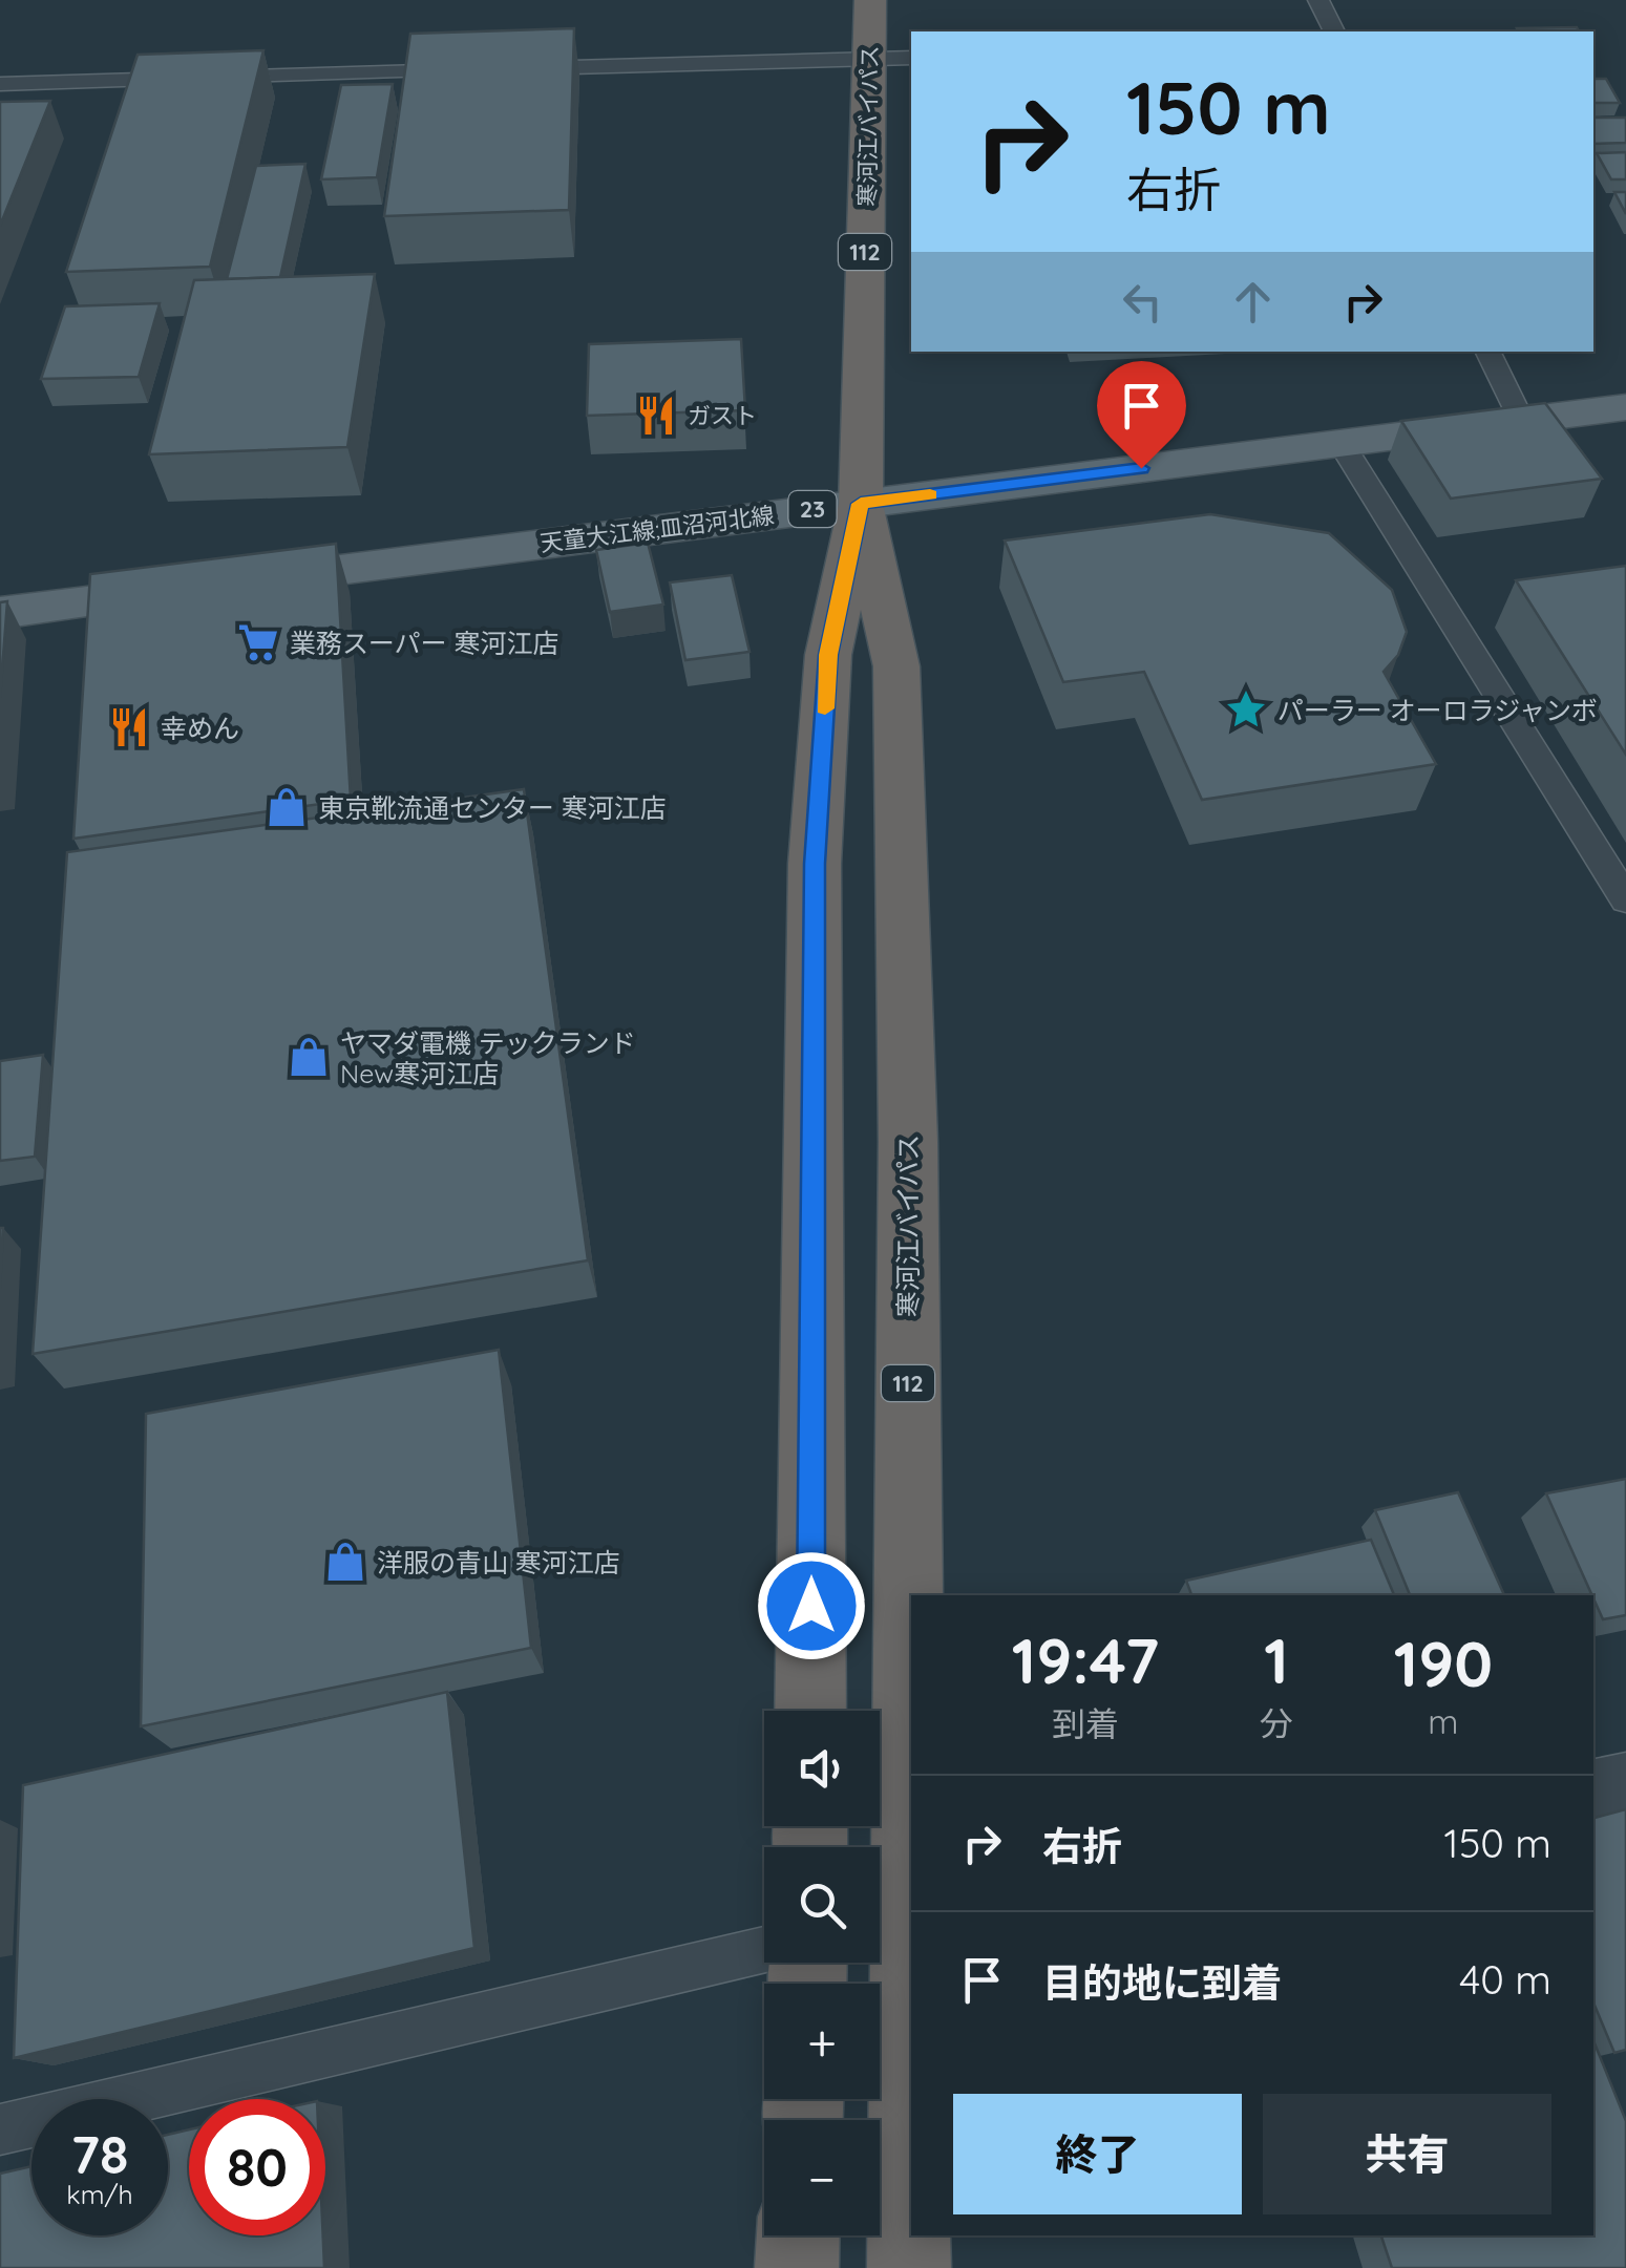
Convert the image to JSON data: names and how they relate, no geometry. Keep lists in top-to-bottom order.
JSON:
{
  "streets": {
    "highway": ["寒河江バイパス", "112"],
    "main road": ["23", "天童大江線;皿沼河北線"]
  },
  "crossings": [
    ["寒河江バイパス", "天童大江線;皿沼河北線"]
  ],
  "places": {
    "restaurant": ["ガスト", "幸めん"],
    "supermarket": ["業務スーパー 寒河江店"],
    "place": ["パーラー オーロラジャンボ"],
    "shop": ["東京靴流通センター 寒河江店", "ヤマダ電機 テックランド New寒河江店", "洋服の青山 寒河江店"]
  },
  "page": {
    "turn": ["150 m", "右折"],
    "eta": [
      "19:47",
      "到着",
      "1",
      "分",
      "190",
      "m"
    ],
    "map_buttons": ["+", "−"],
    "list": [
      {
        "name": "右折",
        "value": "150 m"
      },
      {
        "name": "目的地に到着",
        "value": "40 m"
      }
    ],
    "buttons": ["終了", "共有"],
    "speed": "78 km/h",
    "limit": "80"
  }
}
